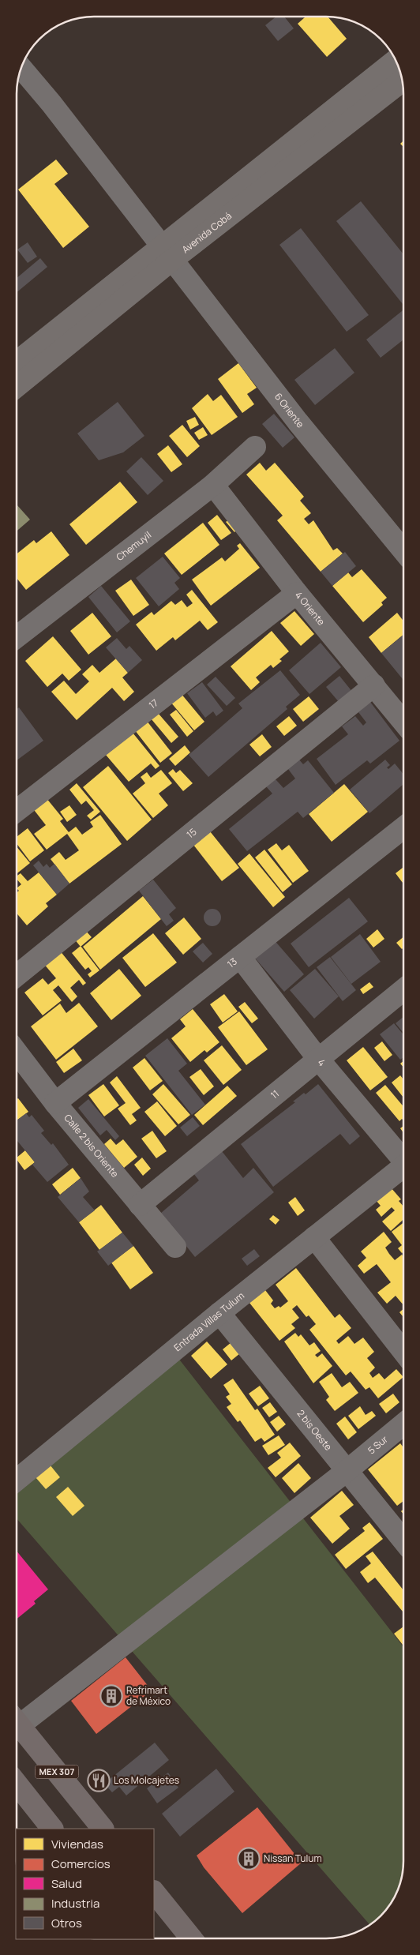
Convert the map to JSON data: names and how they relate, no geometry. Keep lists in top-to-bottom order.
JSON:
{
  "streets": {
    "highway": ["MEX 307"],
    "main road": ["Avenida Cobá"],
    "street": [
      "6 Oriente",
      "Chemuyil",
      "4 Oriente",
      "17",
      "15",
      "13",
      "4",
      "11",
      "Calle 2 bis Oriente",
      "Entrada Villas Tulum",
      "2 bis Oeste",
      "5 Sur"
    ]
  },
  "crossings": [
    ["Avenida Cobá", "6 Oriente"],
    ["Chemuyil", "4 Oriente"],
    ["4 Oriente", "17"],
    ["4 Oriente", "15"],
    ["13", "4"],
    ["13", "Calle 2 bis Oriente"],
    ["4", "11"],
    ["11", "Calle 2 bis Oriente"],
    ["Entrada Villas Tulum", "2 bis Oeste"],
    ["2 bis Oeste", "5 Sur"]
  ],
  "places": {
    "building": ["Refrimart de México", "Nissan Tulum"],
    "restaurant": ["Los Molcajetes"]
  },
  "legend": [
    "Viviendas",
    "Comercios",
    "Salud",
    "Industria",
    "Otros"
  ]
}
